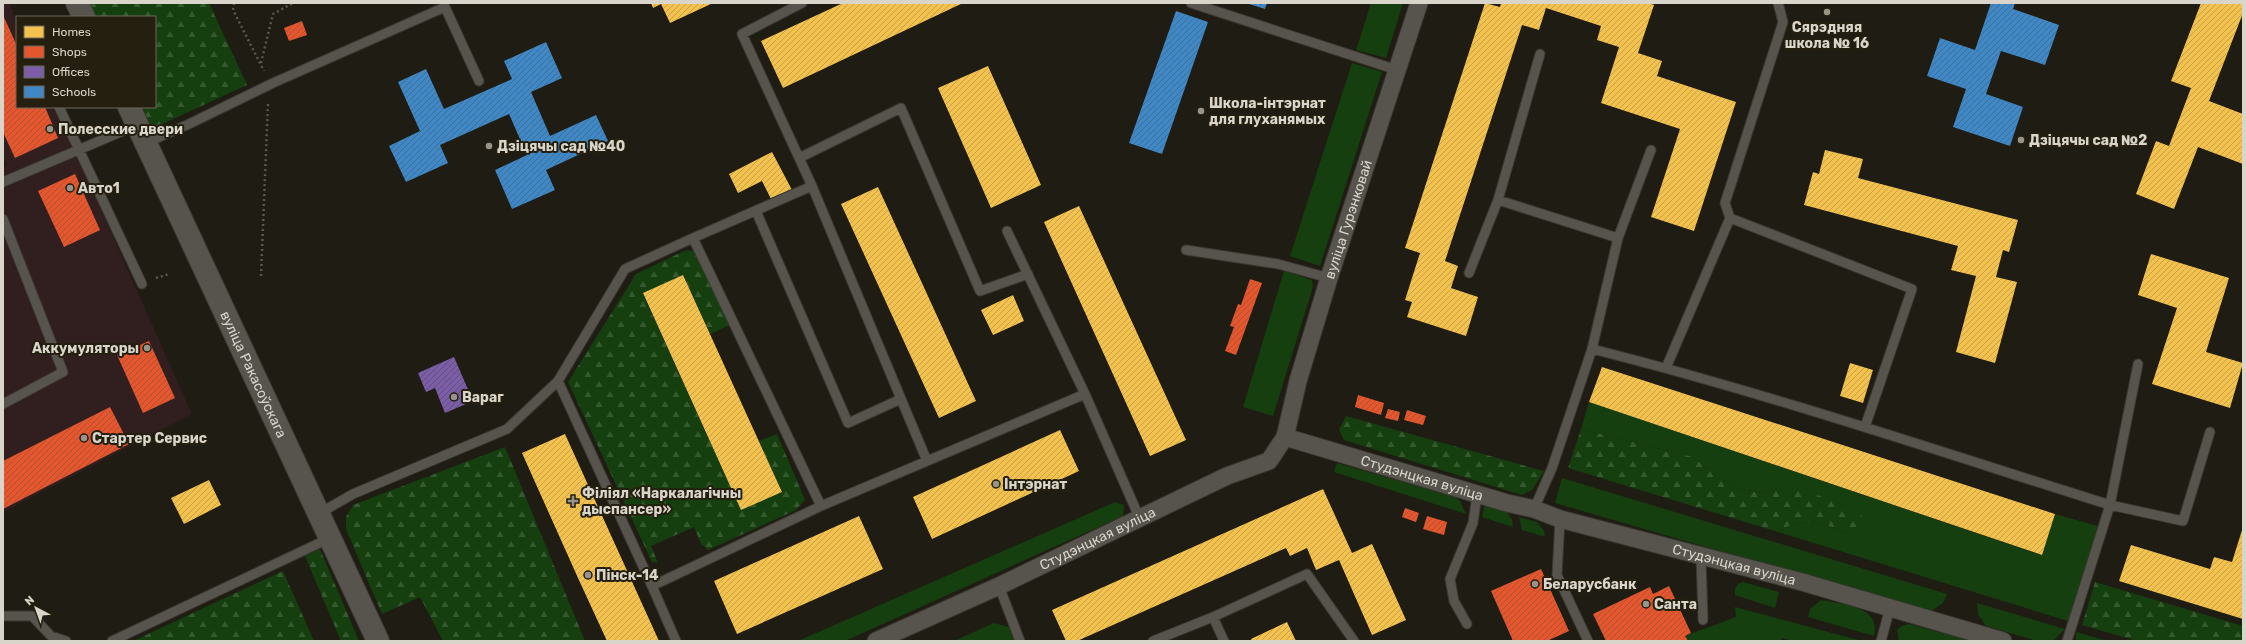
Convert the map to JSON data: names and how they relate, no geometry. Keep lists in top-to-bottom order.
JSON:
{
  "streets": {
    "main road": ["вуліца Ракасоўскага"],
    "street": ["вуліца Гурэнковай", "Студэнцкая вуліца"]
  },
  "crossings": [
    ["вуліца Гурэнковай", "Студэнцкая вуліца"]
  ],
  "places": {
    "other": [
      "Сярэдняя школа № 16",
      "Школа-інтэрнат для глуханямых",
      "Полесские двери",
      "Дзіцячы сад №2",
      "Дзіцячы сад №40",
      "Авто1",
      "Аккумуляторы",
      "Вараг",
      "Стартер Сервис",
      "Інтэрнат",
      "Пінск-14",
      "Беларусбанк",
      "Санта"
    ],
    "health": ["Філіял «Наркалагічны дыспансер»"]
  },
  "legend": [
    "Homes",
    "Shops",
    "Offices",
    "Schools"
  ],
  "north": "top left"
}
